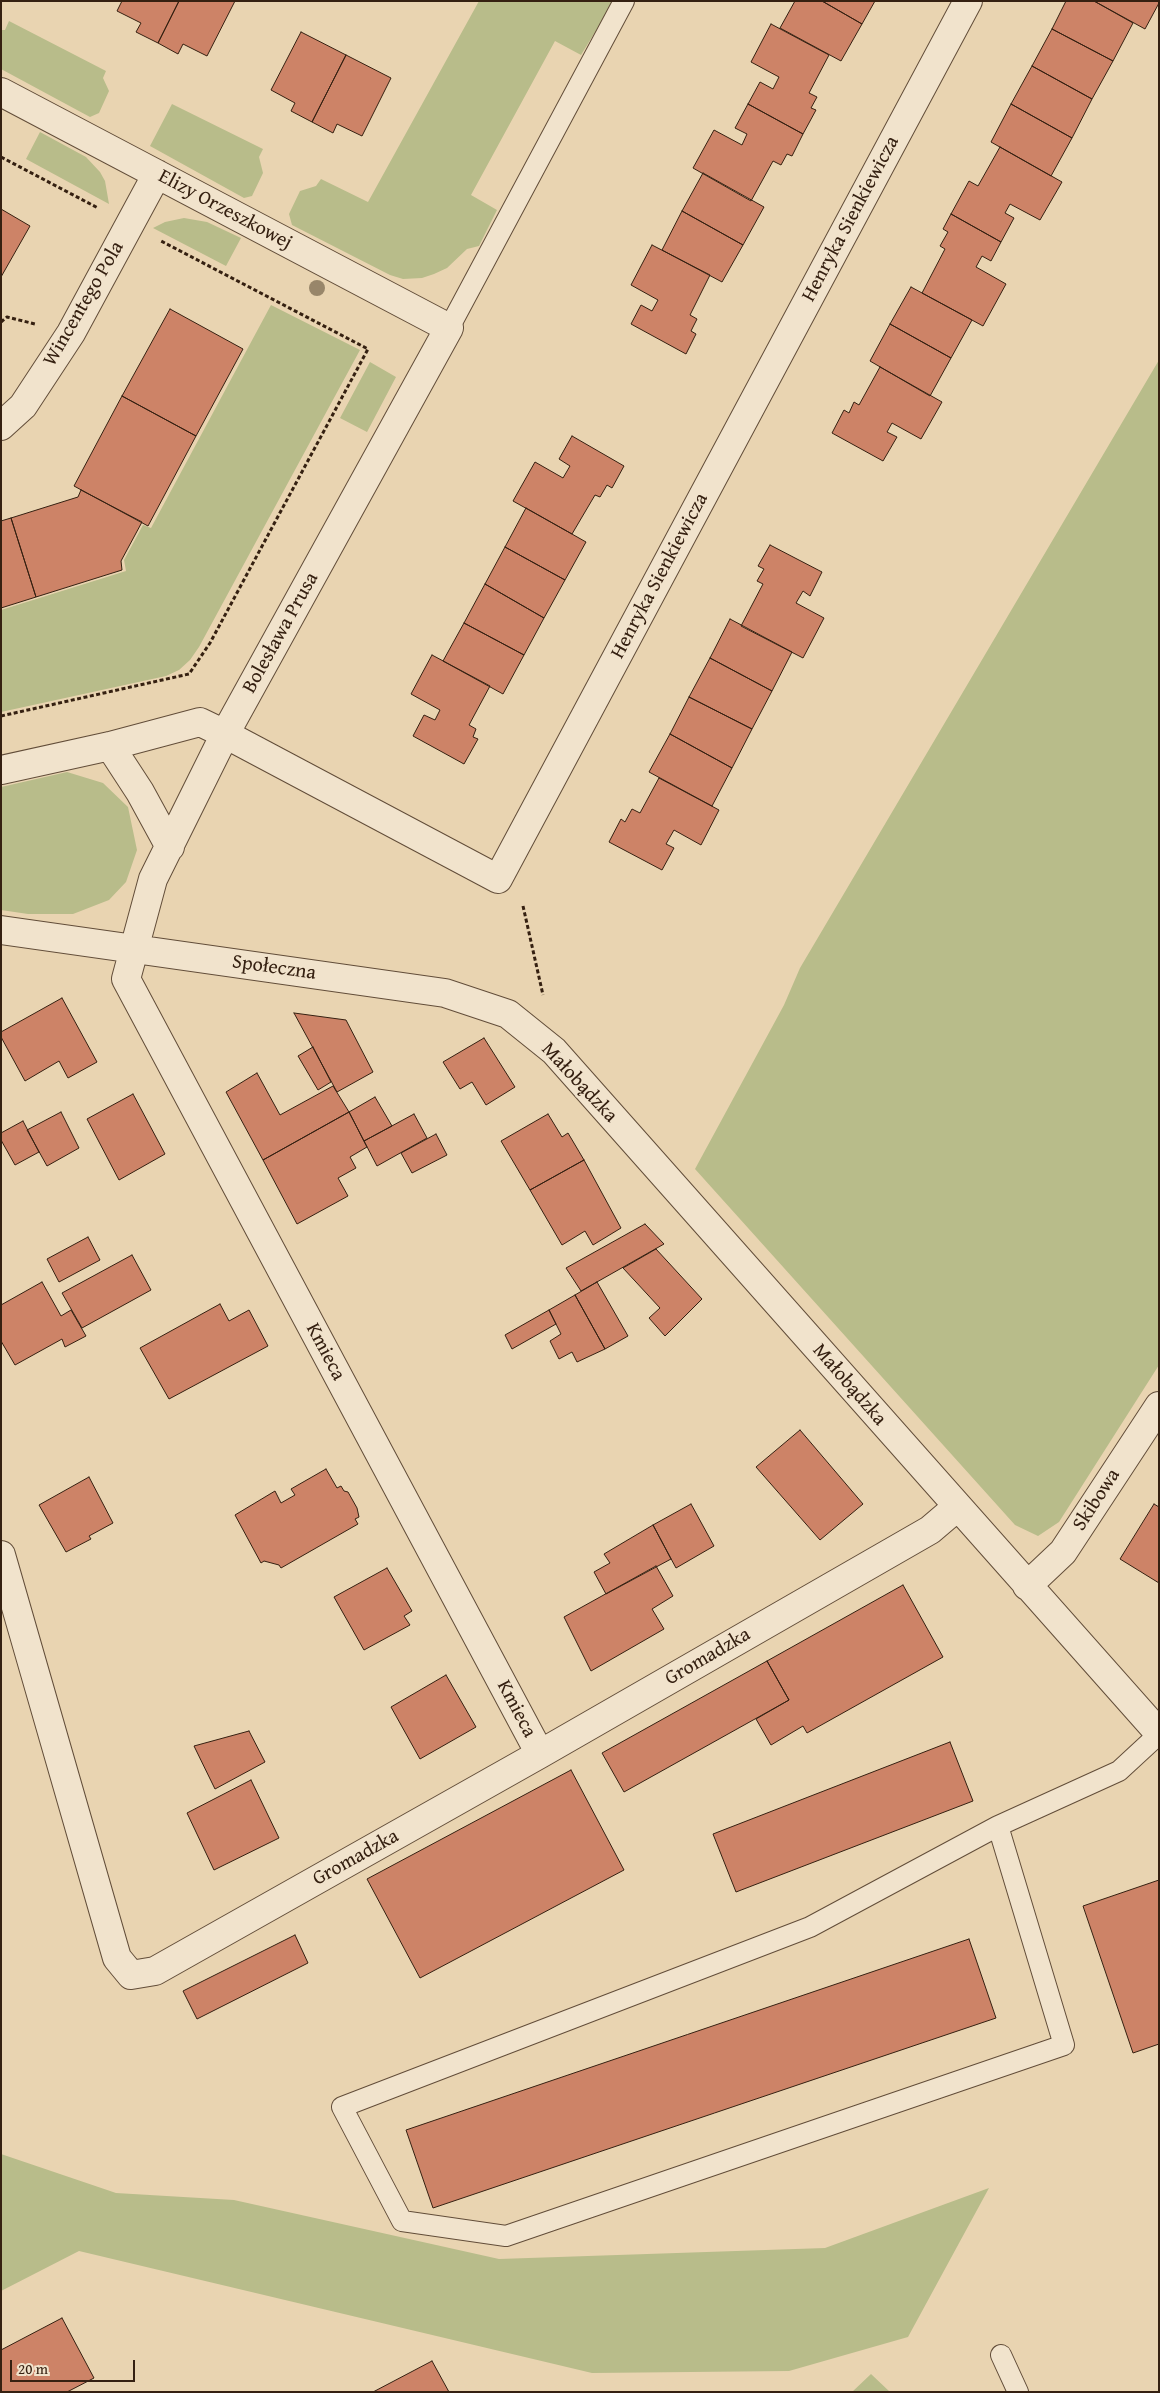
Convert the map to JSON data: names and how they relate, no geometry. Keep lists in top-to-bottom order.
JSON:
{
  "streets": {
    "street": [
      "Elizy Orzeszkowej",
      "Henryka Sienkiewicza",
      "Wincentego Pola",
      "Bolesława Prusa",
      "Społeczna",
      "Małobądzka",
      "Kmieca",
      "Skibowa",
      "Gromadzka"
    ]
  },
  "crossings": [
    ["Elizy Orzeszkowej", "Wincentego Pola"],
    ["Elizy Orzeszkowej", "Bolesława Prusa"],
    ["Bolesława Prusa", "Kmieca"],
    ["Społeczna", "Małobądzka"],
    ["Społeczna", "Kmieca"],
    ["Małobądzka", "Skibowa"],
    ["Małobądzka", "Gromadzka"],
    ["Kmieca", "Gromadzka"]
  ],
  "scale_bar": "20 m"
}
